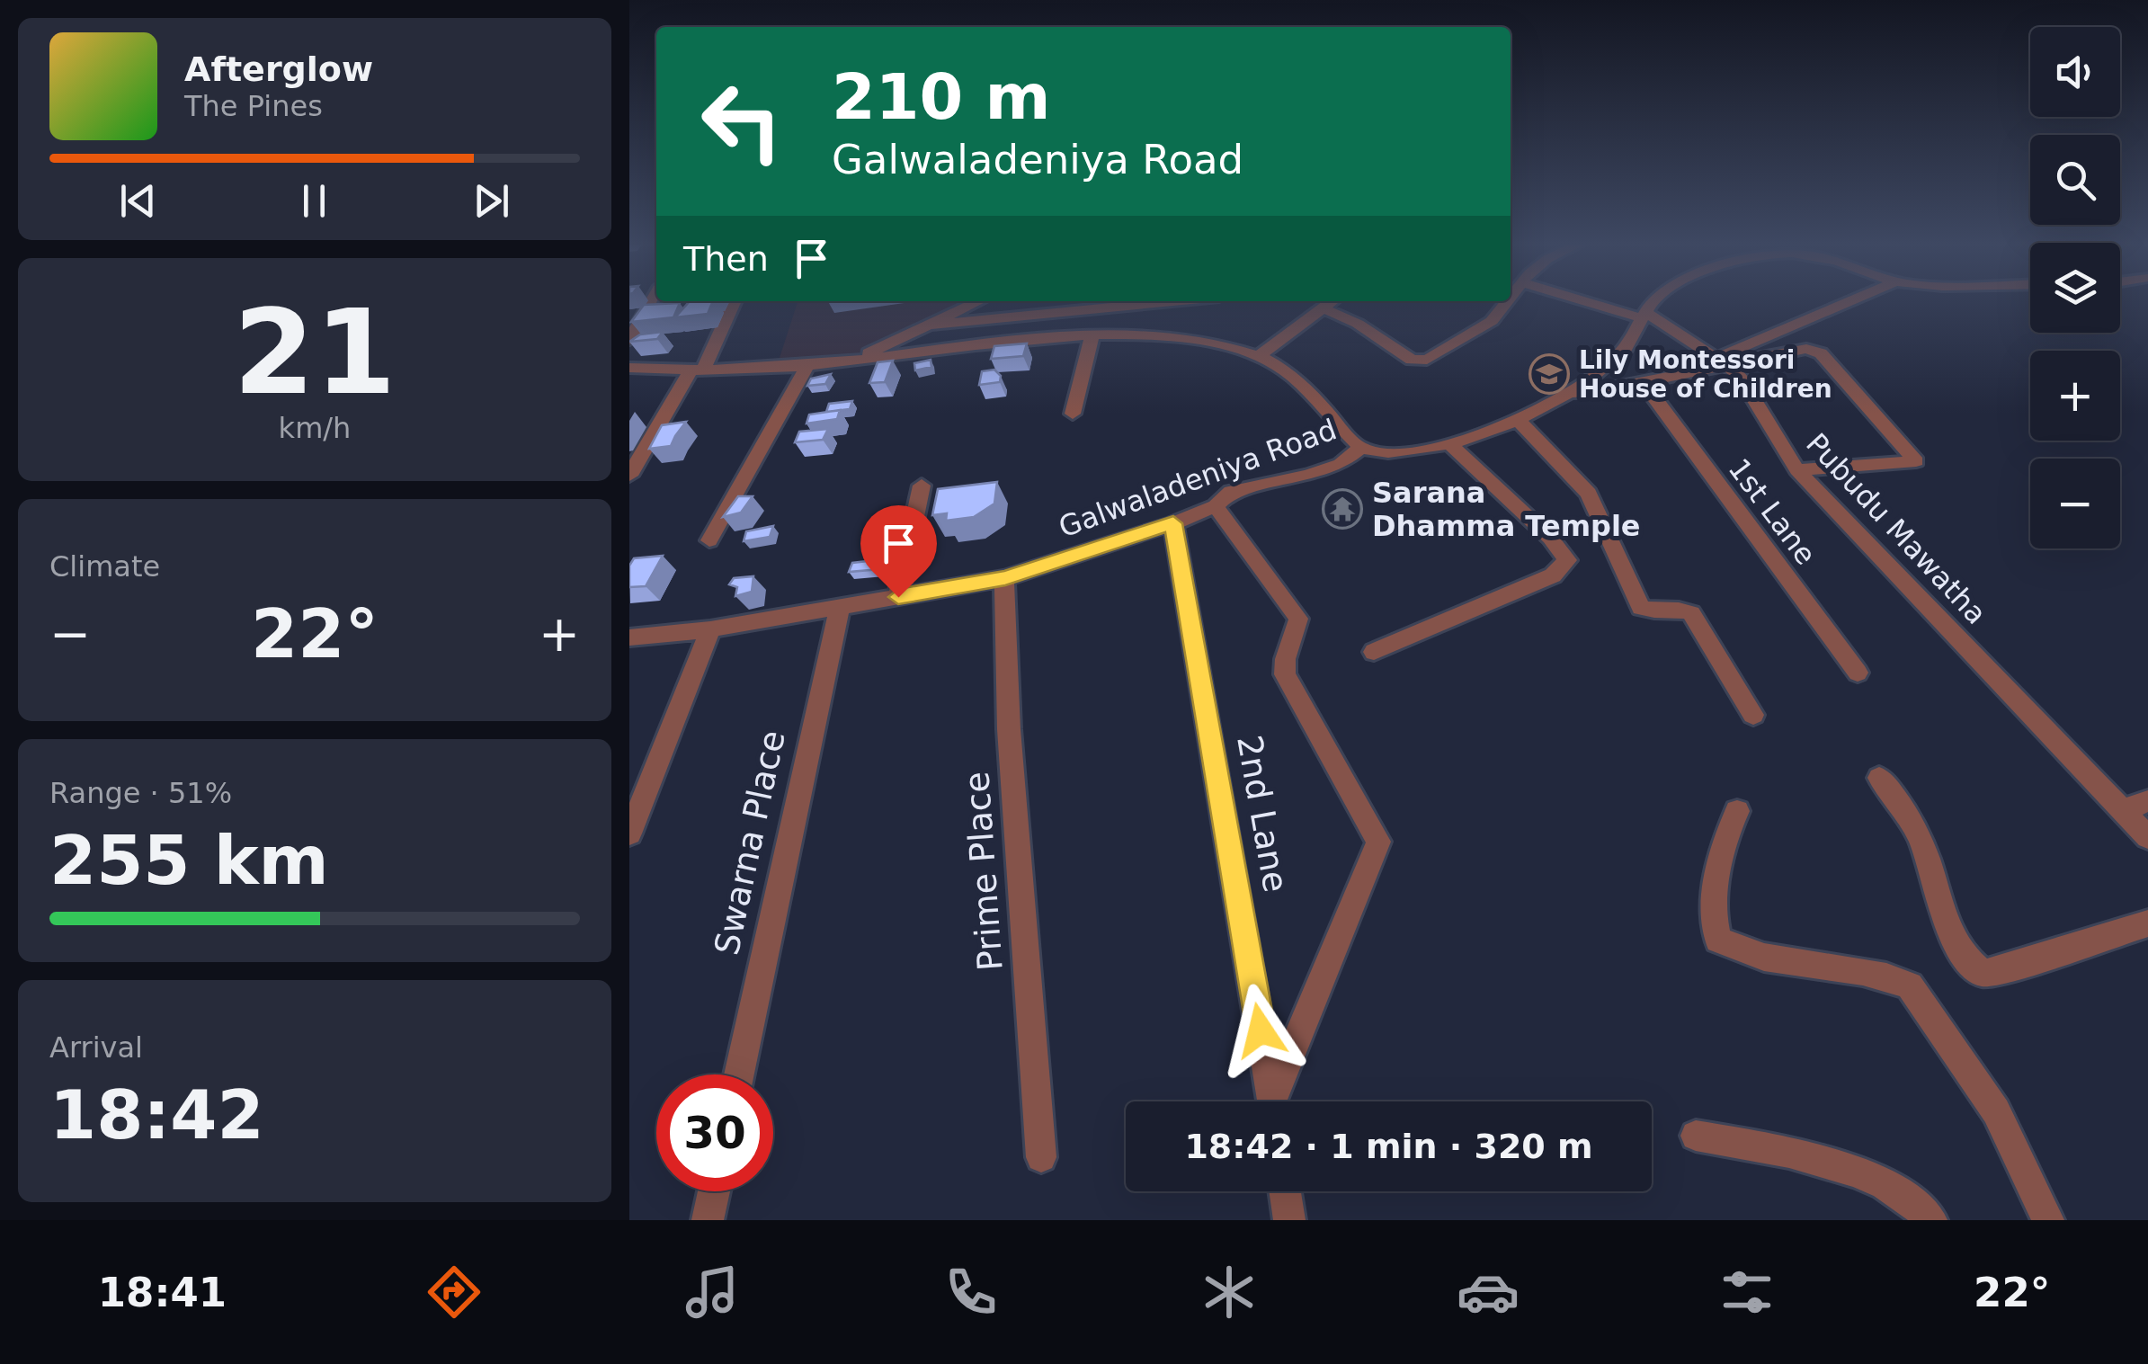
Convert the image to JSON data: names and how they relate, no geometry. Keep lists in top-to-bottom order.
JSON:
{
  "streets": {
    "street": [
      "Galwaladeniya Road",
      "1st Lane",
      "Pubudu Mawatha",
      "2nd Lane",
      "Swarna Place",
      "Prime Place"
    ]
  },
  "crossings": [
    ["Galwaladeniya Road", "2nd Lane"],
    ["Galwaladeniya Road", "Swarna Place"],
    ["Galwaladeniya Road", "Prime Place"]
  ],
  "places": {
    "school or university": ["Lily Montessori House of Children"],
    "temple": ["Sarana Dhamma Temple"]
  },
  "page": {
    "map_buttons": ["+", "−"],
    "turn": ["210 m", "Galwaladeniya Road"],
    "song": ["Afterglow", "The Pines"],
    "then": "Then",
    "tile": [
      ["21", "km/h"],
      "Climate",
      ["Range · 51%", "255 km"],
      ["Arrival", "18:42"]
    ],
    "heat": ["−", "22°", "+"],
    "limit": "30",
    "trip": "18:42 · 1 min · 320 m",
    "tabs": ["18:41", "22°"]
  }
}
